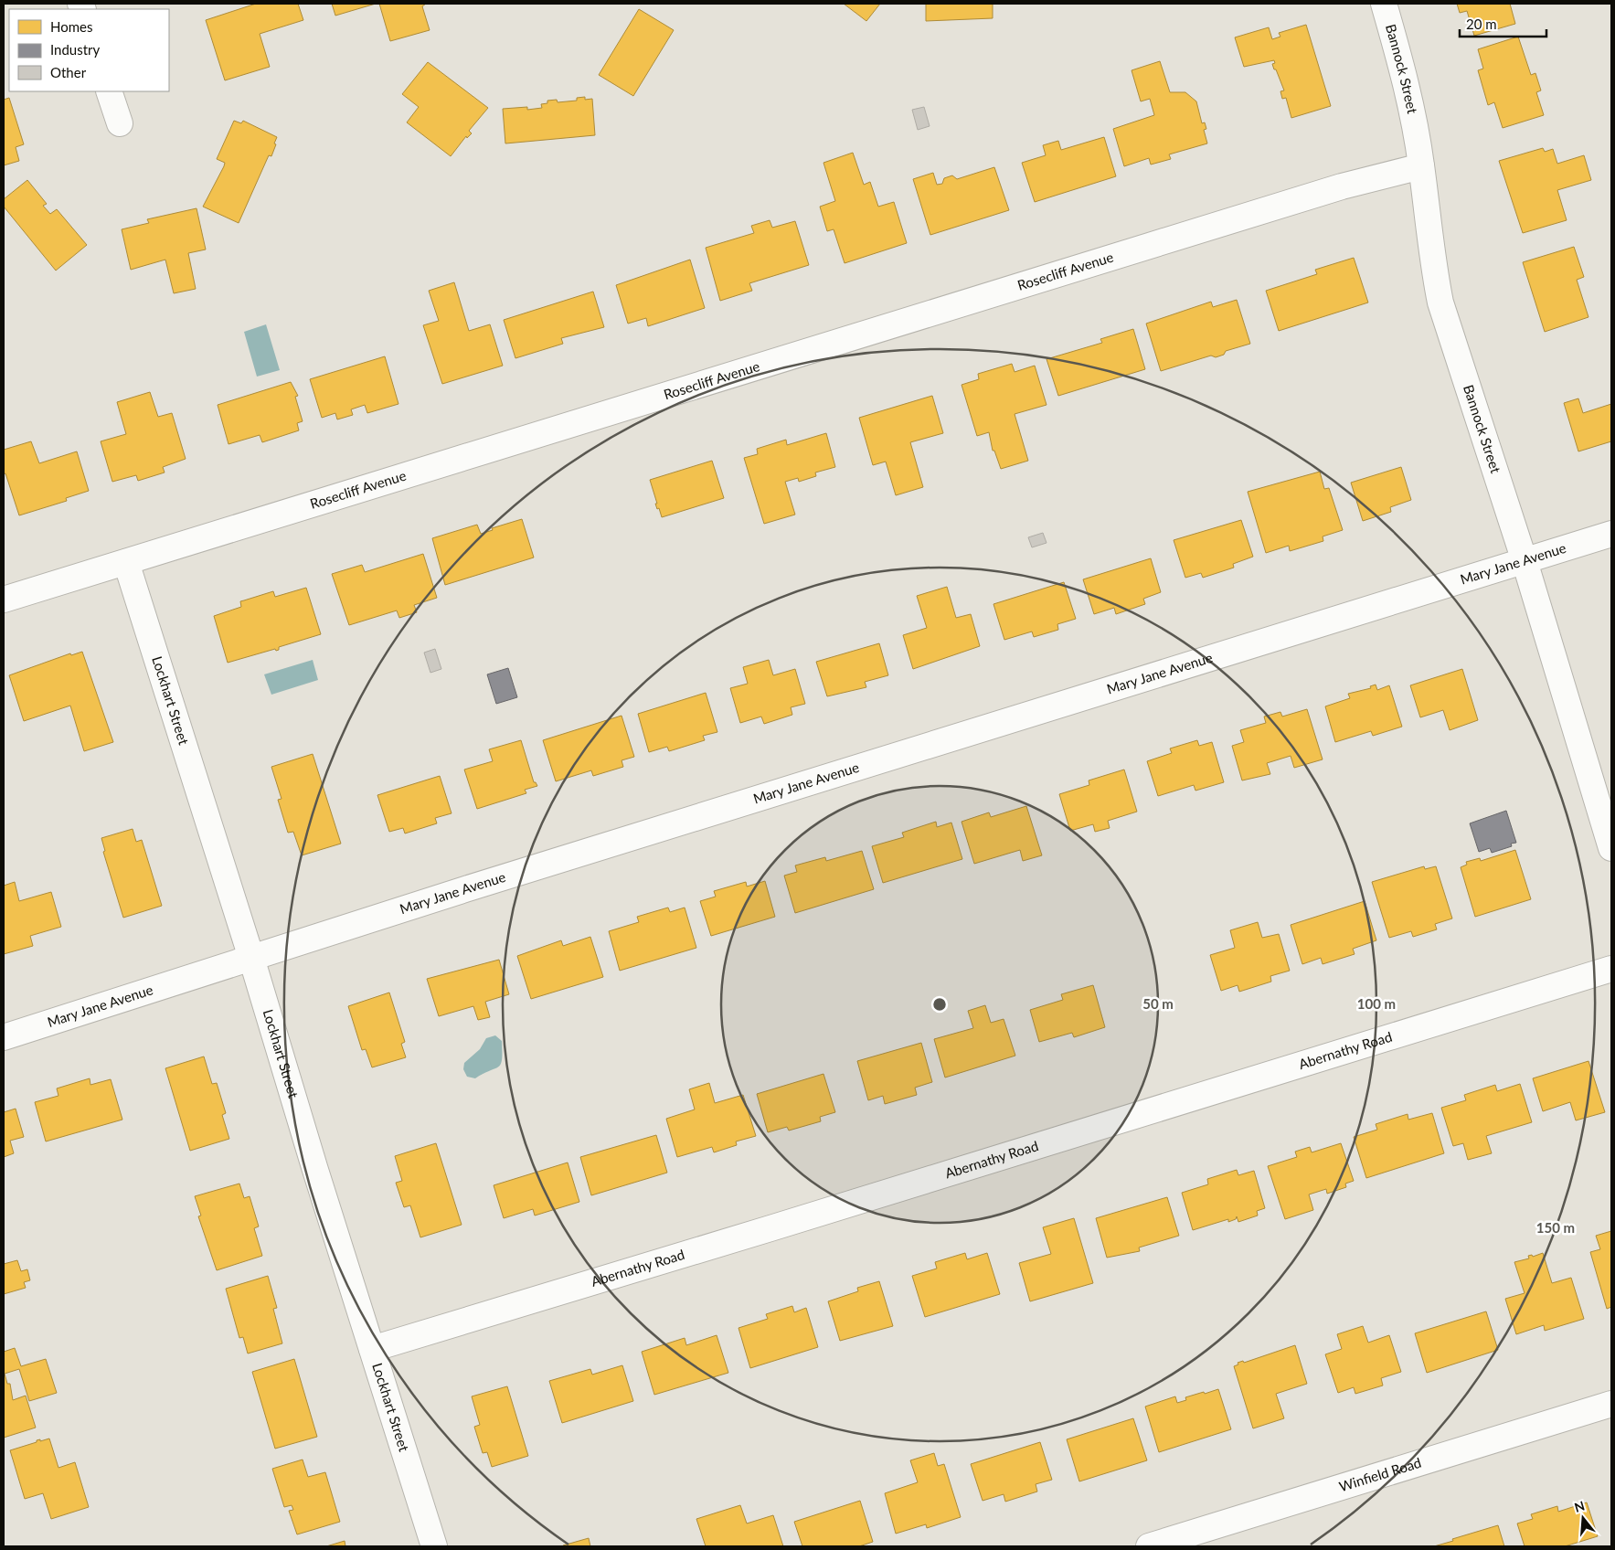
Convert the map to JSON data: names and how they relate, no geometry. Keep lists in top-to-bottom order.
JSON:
{
  "streets": {
    "street": [
      "Bannock Street",
      "Rosecliff Avenue",
      "Mary Jane Avenue",
      "Lockhart Street",
      "Abernathy Road",
      "Winfield Road"
    ]
  },
  "crossings": [
    ["Bannock Street", "Rosecliff Avenue"],
    ["Bannock Street", "Mary Jane Avenue"],
    ["Rosecliff Avenue", "Lockhart Street"],
    ["Mary Jane Avenue", "Lockhart Street"],
    ["Lockhart Street", "Abernathy Road"]
  ],
  "legend": ["Homes", "Industry", "Other"],
  "scale_bar": "20 m",
  "north": "top",
  "rings": ["50 m", "100 m", "150 m"]
}
